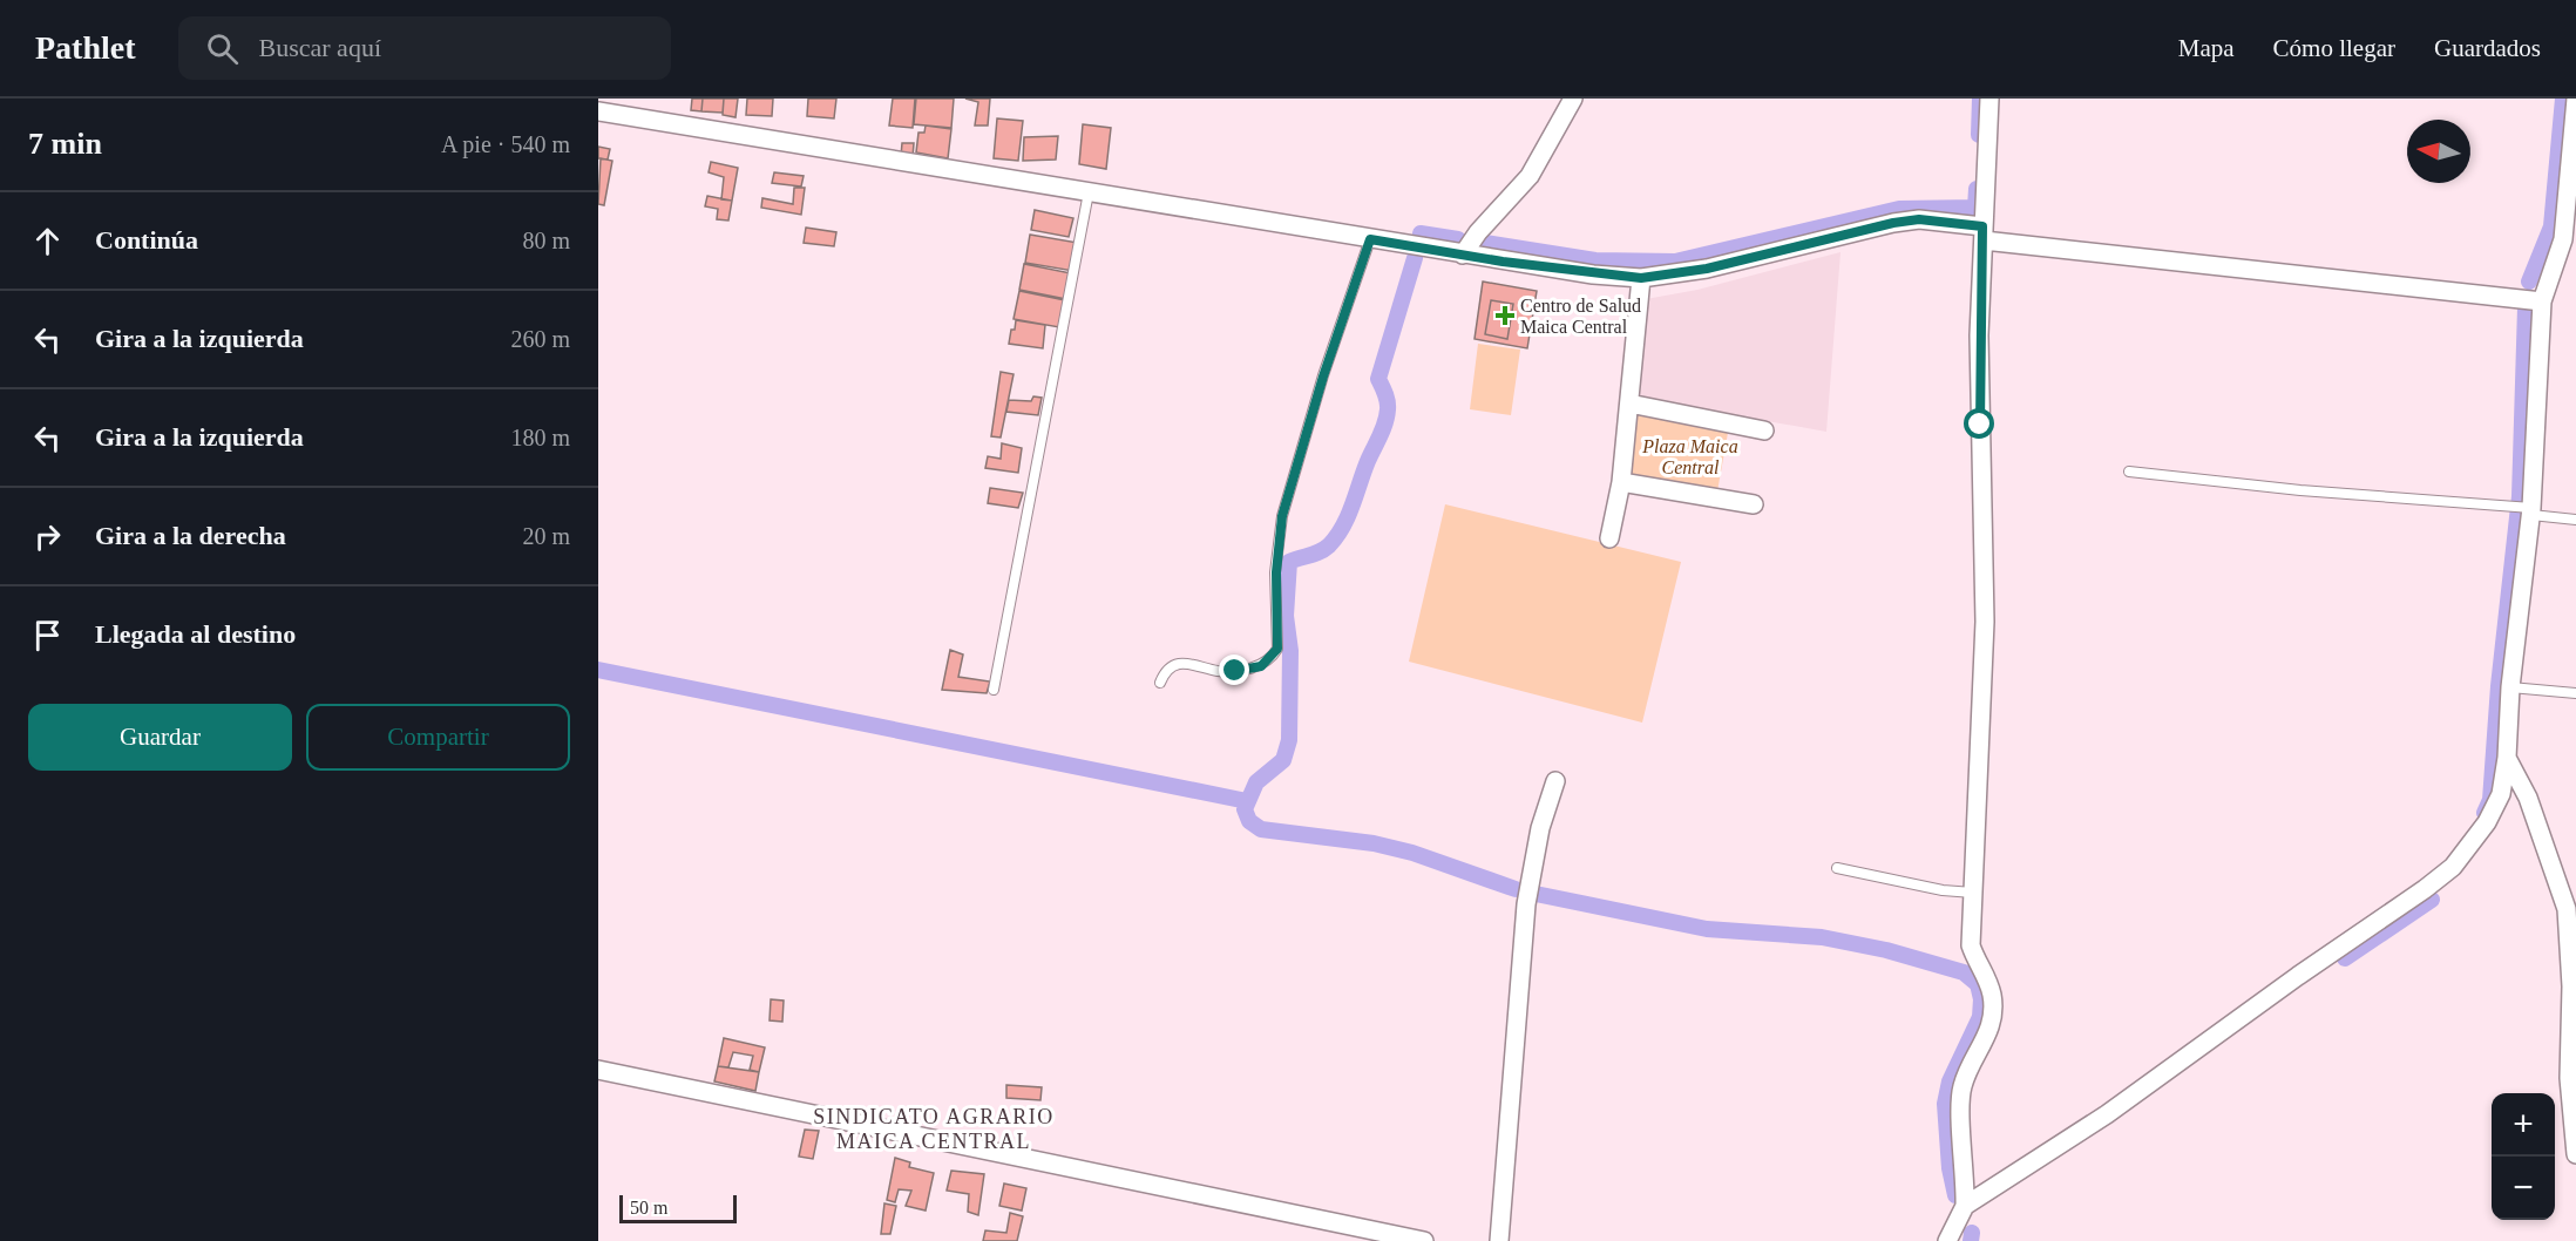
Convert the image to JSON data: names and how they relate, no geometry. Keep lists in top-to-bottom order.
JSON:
{
  "districts": ["SINDICATO AGRARIO MAICA CENTRAL"],
  "parks": ["Plaza Maica Central"],
  "places": {
    "health": ["Centro de Salud Maica Central"]
  },
  "scale_bar": "50 m",
  "north": "left",
  "page": {
    "header": "Pathlet",
    "search": "Buscar aquí",
    "nav": ["Mapa", "Cómo llegar", "Guardados"],
    "heading": ["7 min", "A pie · 540 m"],
    "list": [
      ["Continúa", "80 m"],
      ["Gira a la izquierda", "260 m"],
      ["Gira a la izquierda", "180 m"],
      ["Gira a la derecha", "20 m"],
      "Llegada al destino"
    ],
    "buttons": ["Guardar", "Compartir"],
    "map_buttons": ["+", "−"],
    "scale": "50 m"
  }
}
